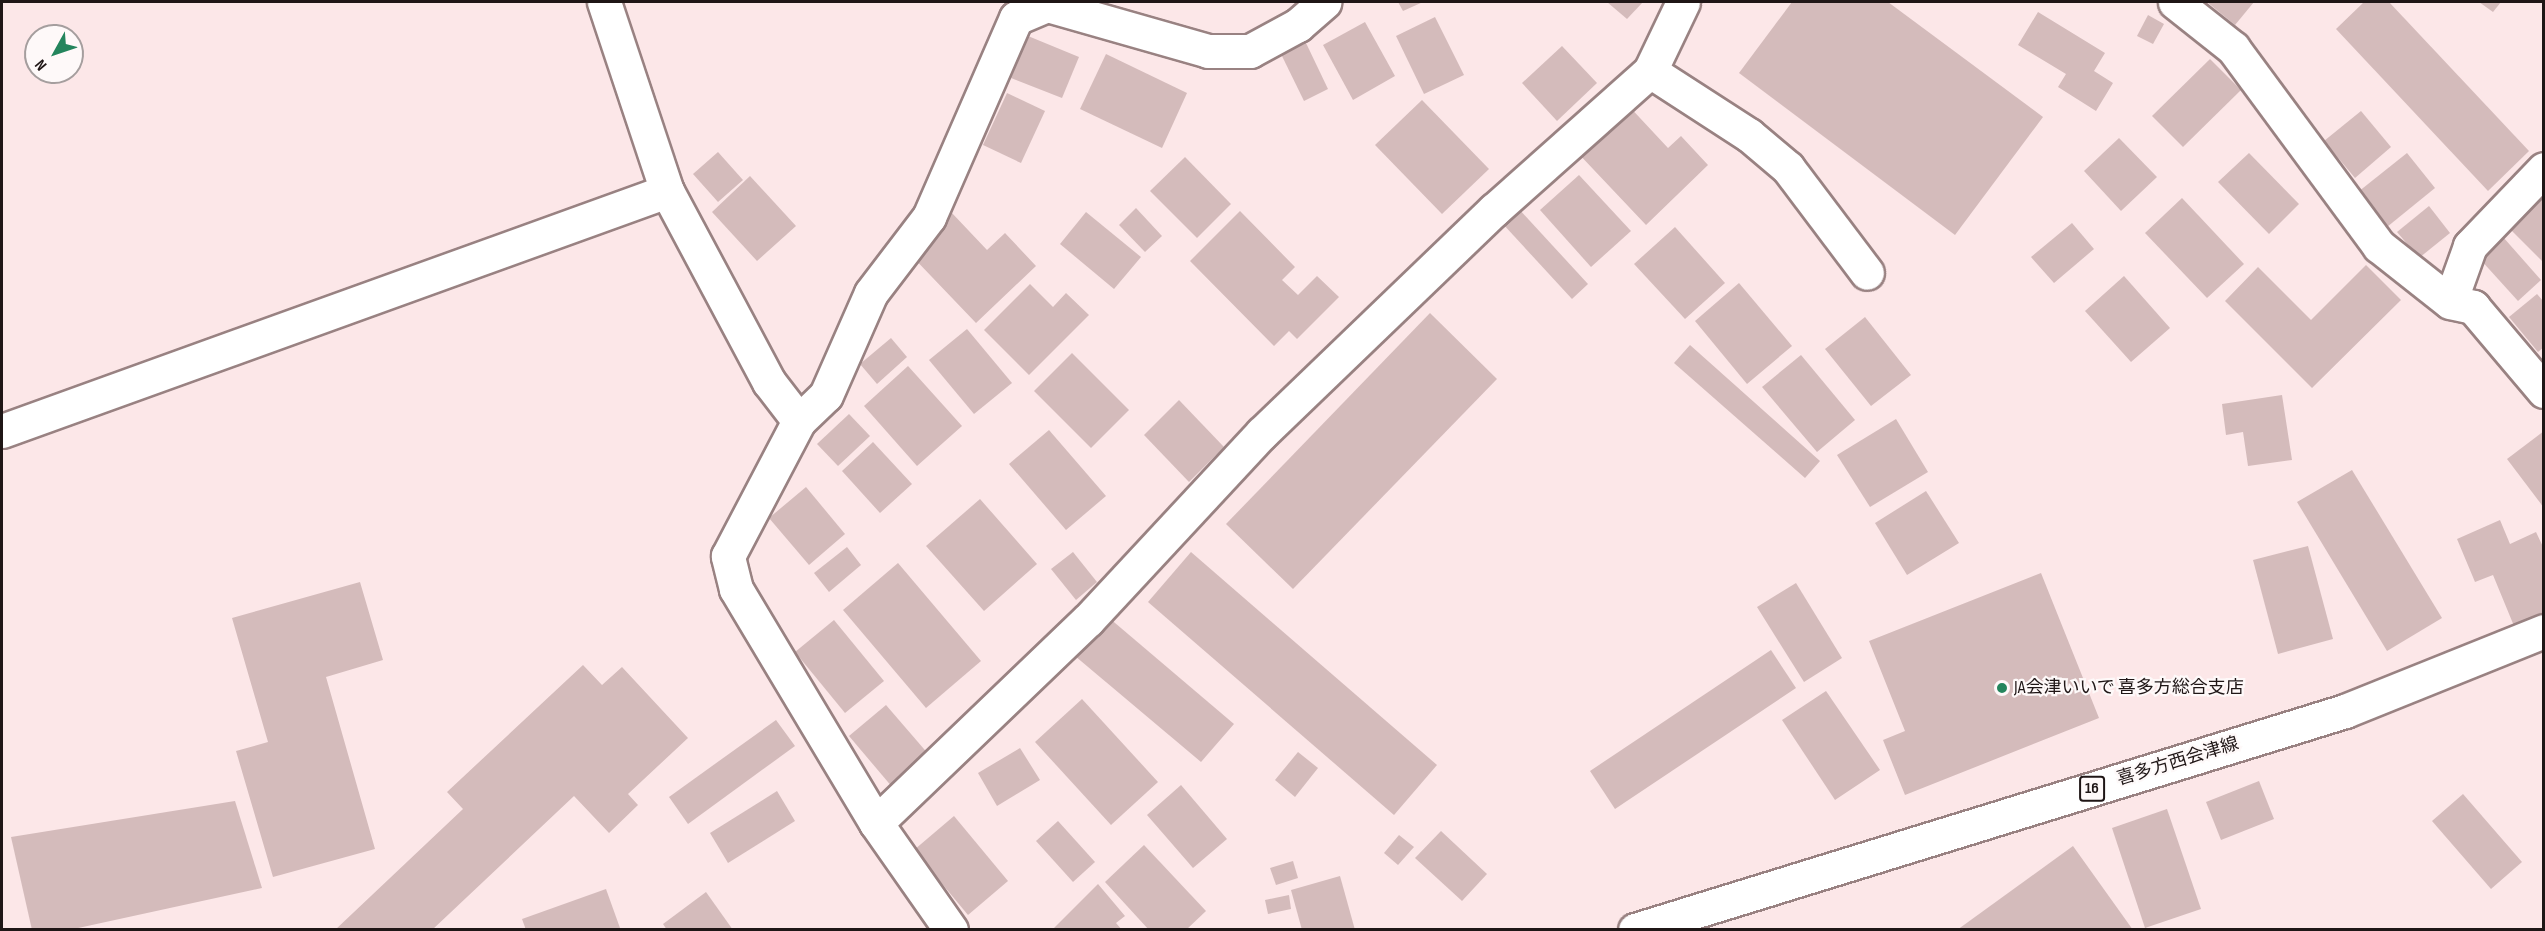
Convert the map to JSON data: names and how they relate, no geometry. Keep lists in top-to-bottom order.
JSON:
{
  "streets": {
    "street": ["喜多方西会津線", "16"]
  },
  "places": ["JA会津いいで 喜多方総合支店"],
  "north": "bottom left"
}
